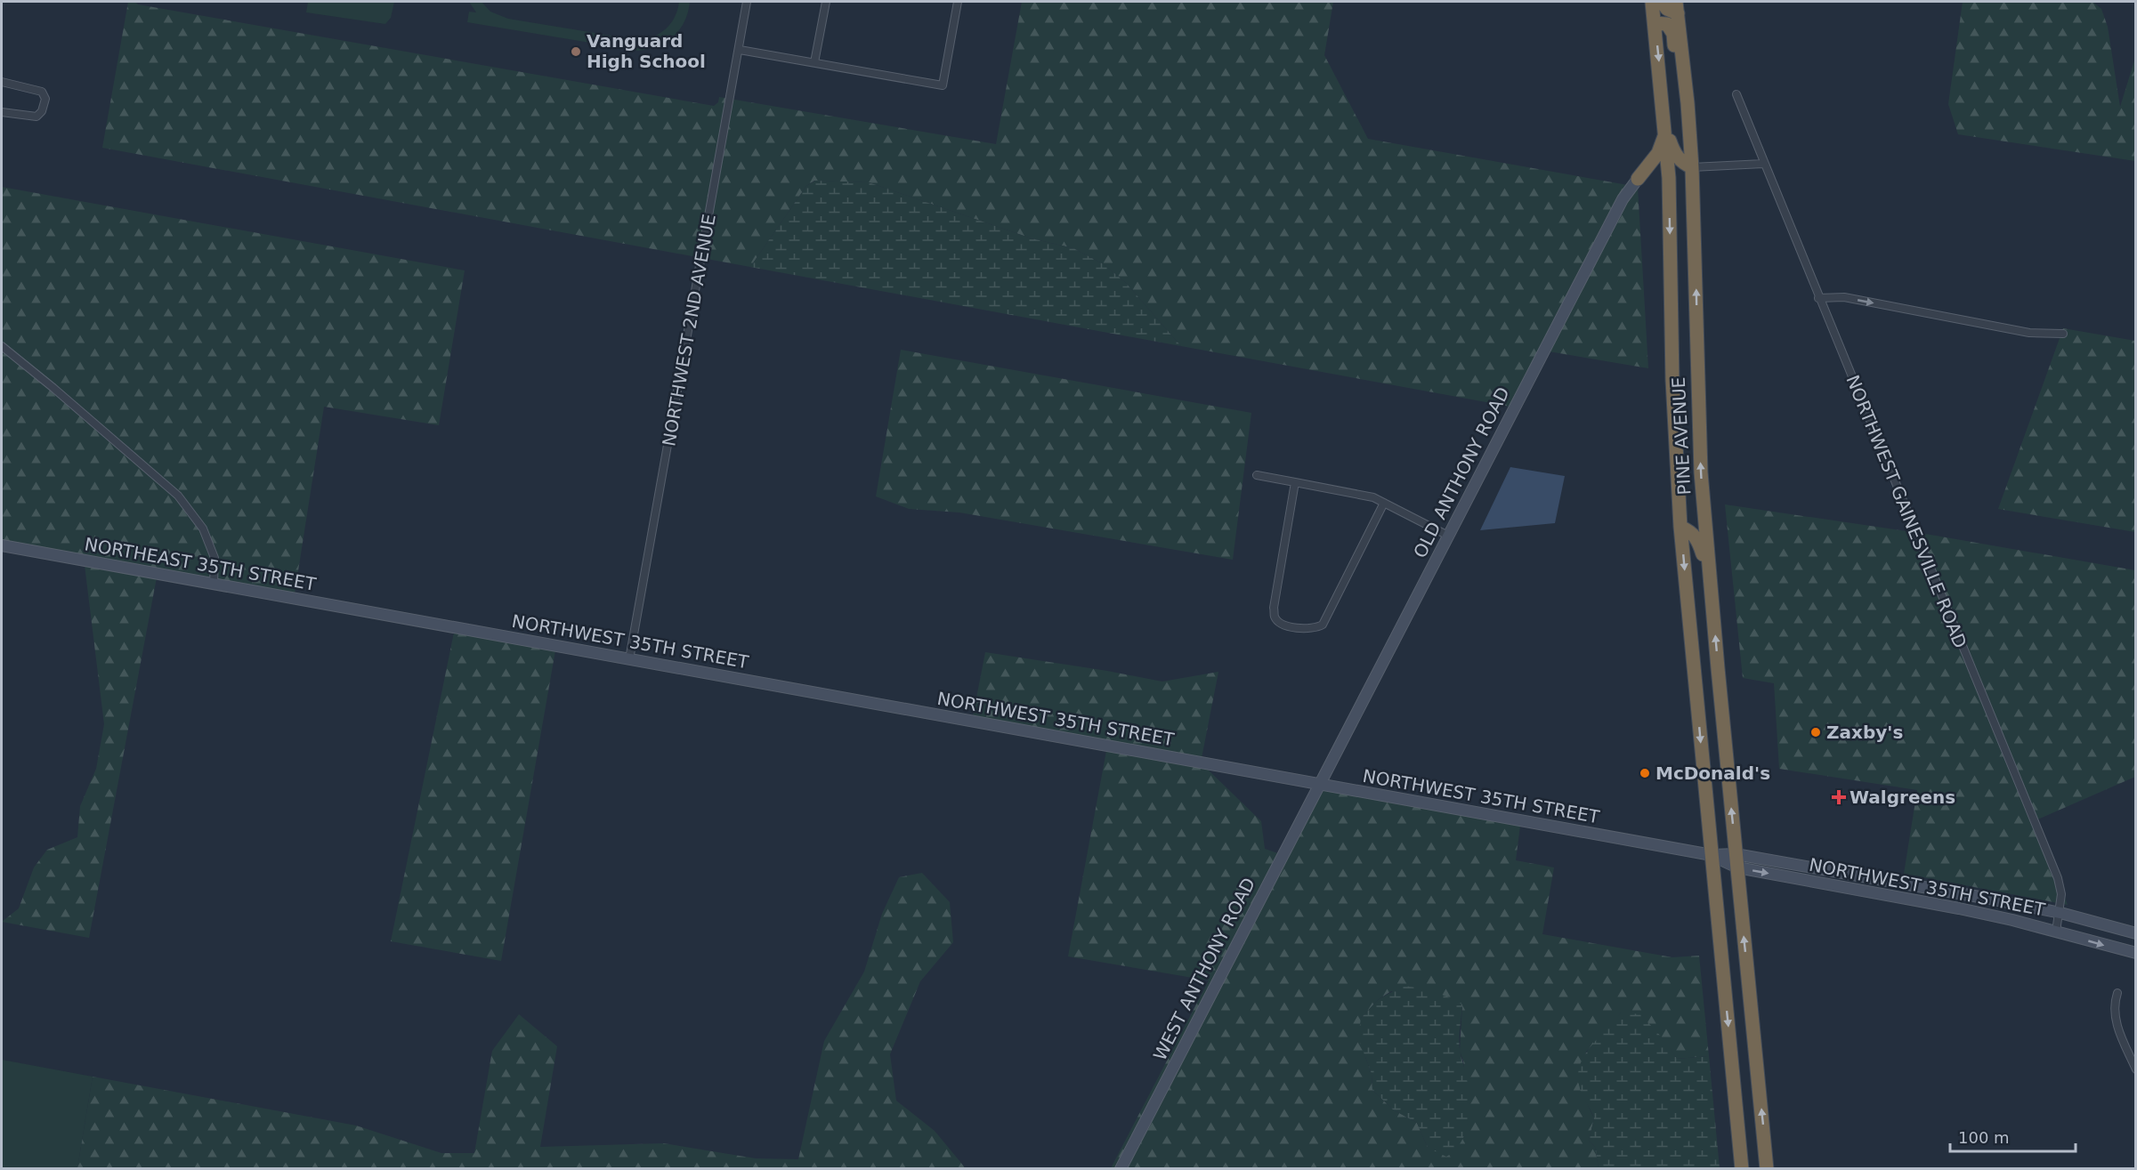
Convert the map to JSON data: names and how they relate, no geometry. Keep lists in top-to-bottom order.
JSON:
{
  "streets": {
    "highway": ["PINE AVENUE"],
    "street": [
      "NORTHWEST 2ND AVENUE",
      "OLD ANTHONY ROAD",
      "NORTHWEST GAINESVILLE ROAD",
      "NORTHEAST 35TH STREET",
      "NORTHWEST 35TH STREET",
      "WEST ANTHONY ROAD"
    ]
  },
  "crossings": [
    ["NORTHWEST 2ND AVENUE", "NORTHWEST 35TH STREET"],
    ["PINE AVENUE", "NORTHWEST 35TH STREET"],
    ["OLD ANTHONY ROAD", "NORTHWEST 35TH STREET"],
    ["OLD ANTHONY ROAD", "WEST ANTHONY ROAD"],
    ["NORTHWEST GAINESVILLE ROAD", "NORTHWEST 35TH STREET"],
    ["NORTHEAST 35TH STREET", "NORTHWEST 35TH STREET"],
    ["NORTHWEST 35TH STREET", "WEST ANTHONY ROAD"]
  ],
  "places": {
    "other": ["Vanguard High School", "Zaxby's", "McDonald's"],
    "health": ["Walgreens"]
  },
  "scale_bar": "100 m"
}
